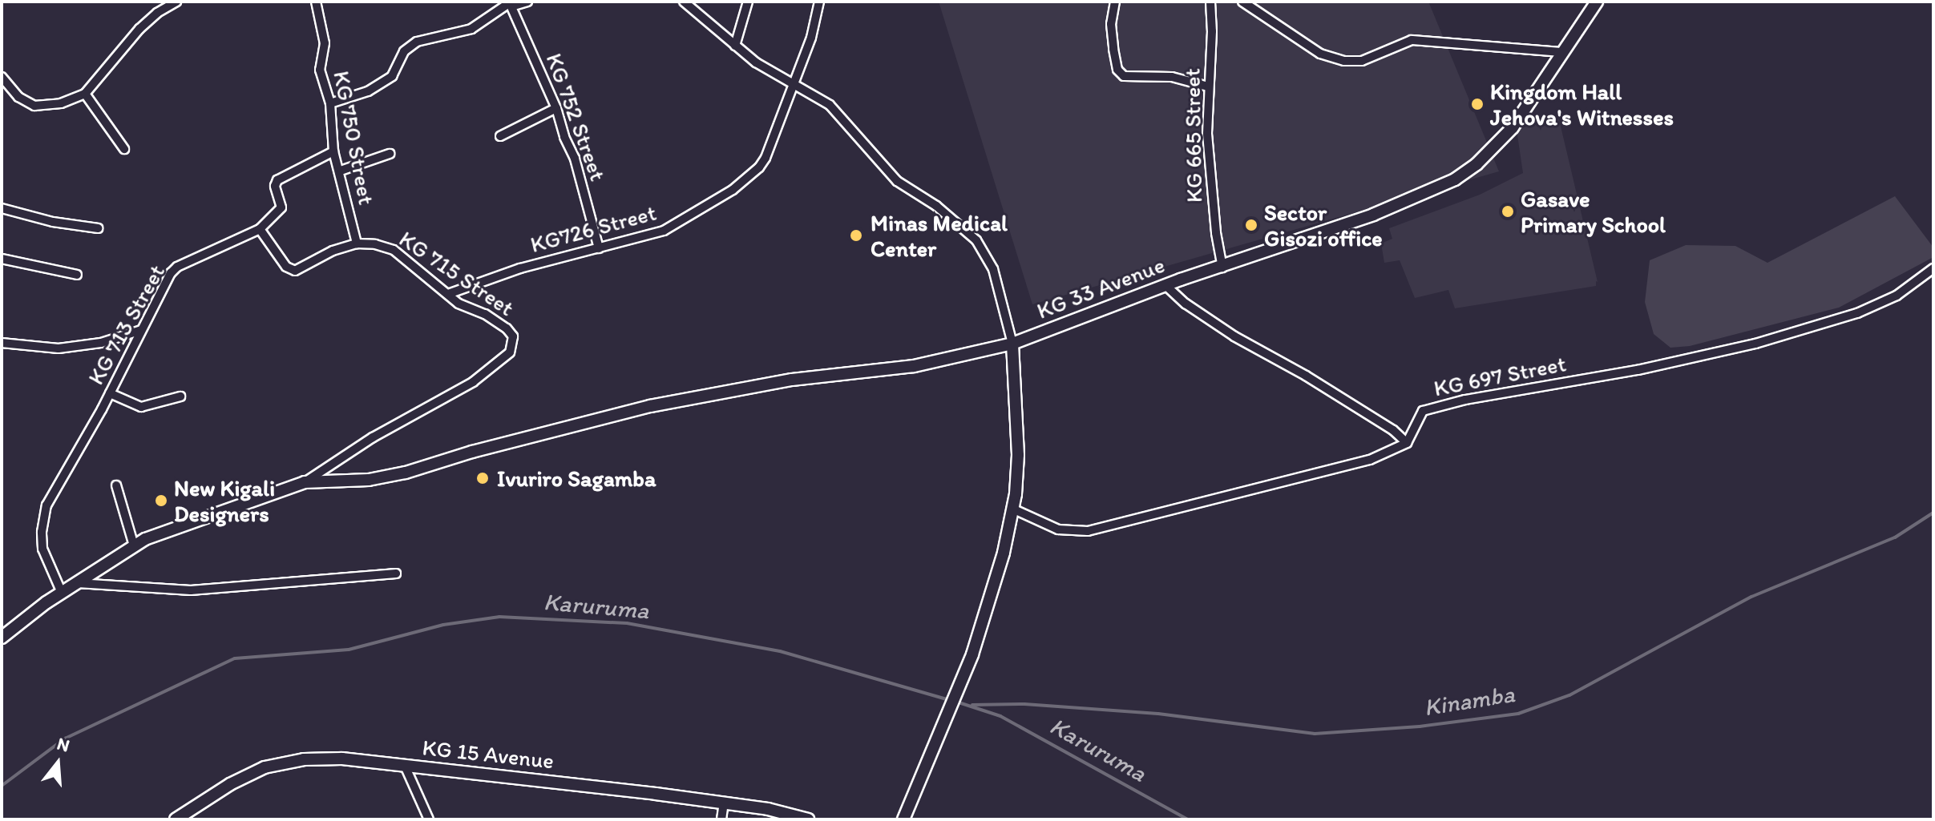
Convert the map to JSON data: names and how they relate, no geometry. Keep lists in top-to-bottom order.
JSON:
{
  "streets": {
    "main road": ["KG 33 Avenue", "KG 15 Avenue"],
    "street": [
      "KG 752 Street",
      "KG 665 Street",
      "KG 750 Street",
      "KG726 Street",
      "KG 715 Street",
      "KG 713 Street",
      "KG 697 Street"
    ]
  },
  "crossings": [
    ["KG 752 Street", "KG726 Street"],
    ["KG 665 Street", "KG 33 Avenue"],
    ["KG 750 Street", "KG 715 Street"],
    ["KG 750 Street", "KG 713 Street"],
    ["KG726 Street", "KG 715 Street"],
    ["KG 715 Street", "KG 33 Avenue"],
    ["KG 715 Street", "KG 713 Street"],
    ["KG 33 Avenue", "KG 713 Street"]
  ],
  "water": ["Karuruma", "Kinamba"],
  "places": [
    "Kingdom Hall Jehova's Witnesses",
    "Gasave Primary School",
    "Sector Gisozi office",
    "Minas Medical Center",
    "Ivuriro Sagamba",
    "New Kigali Designers"
  ],
  "north": "top"
}
